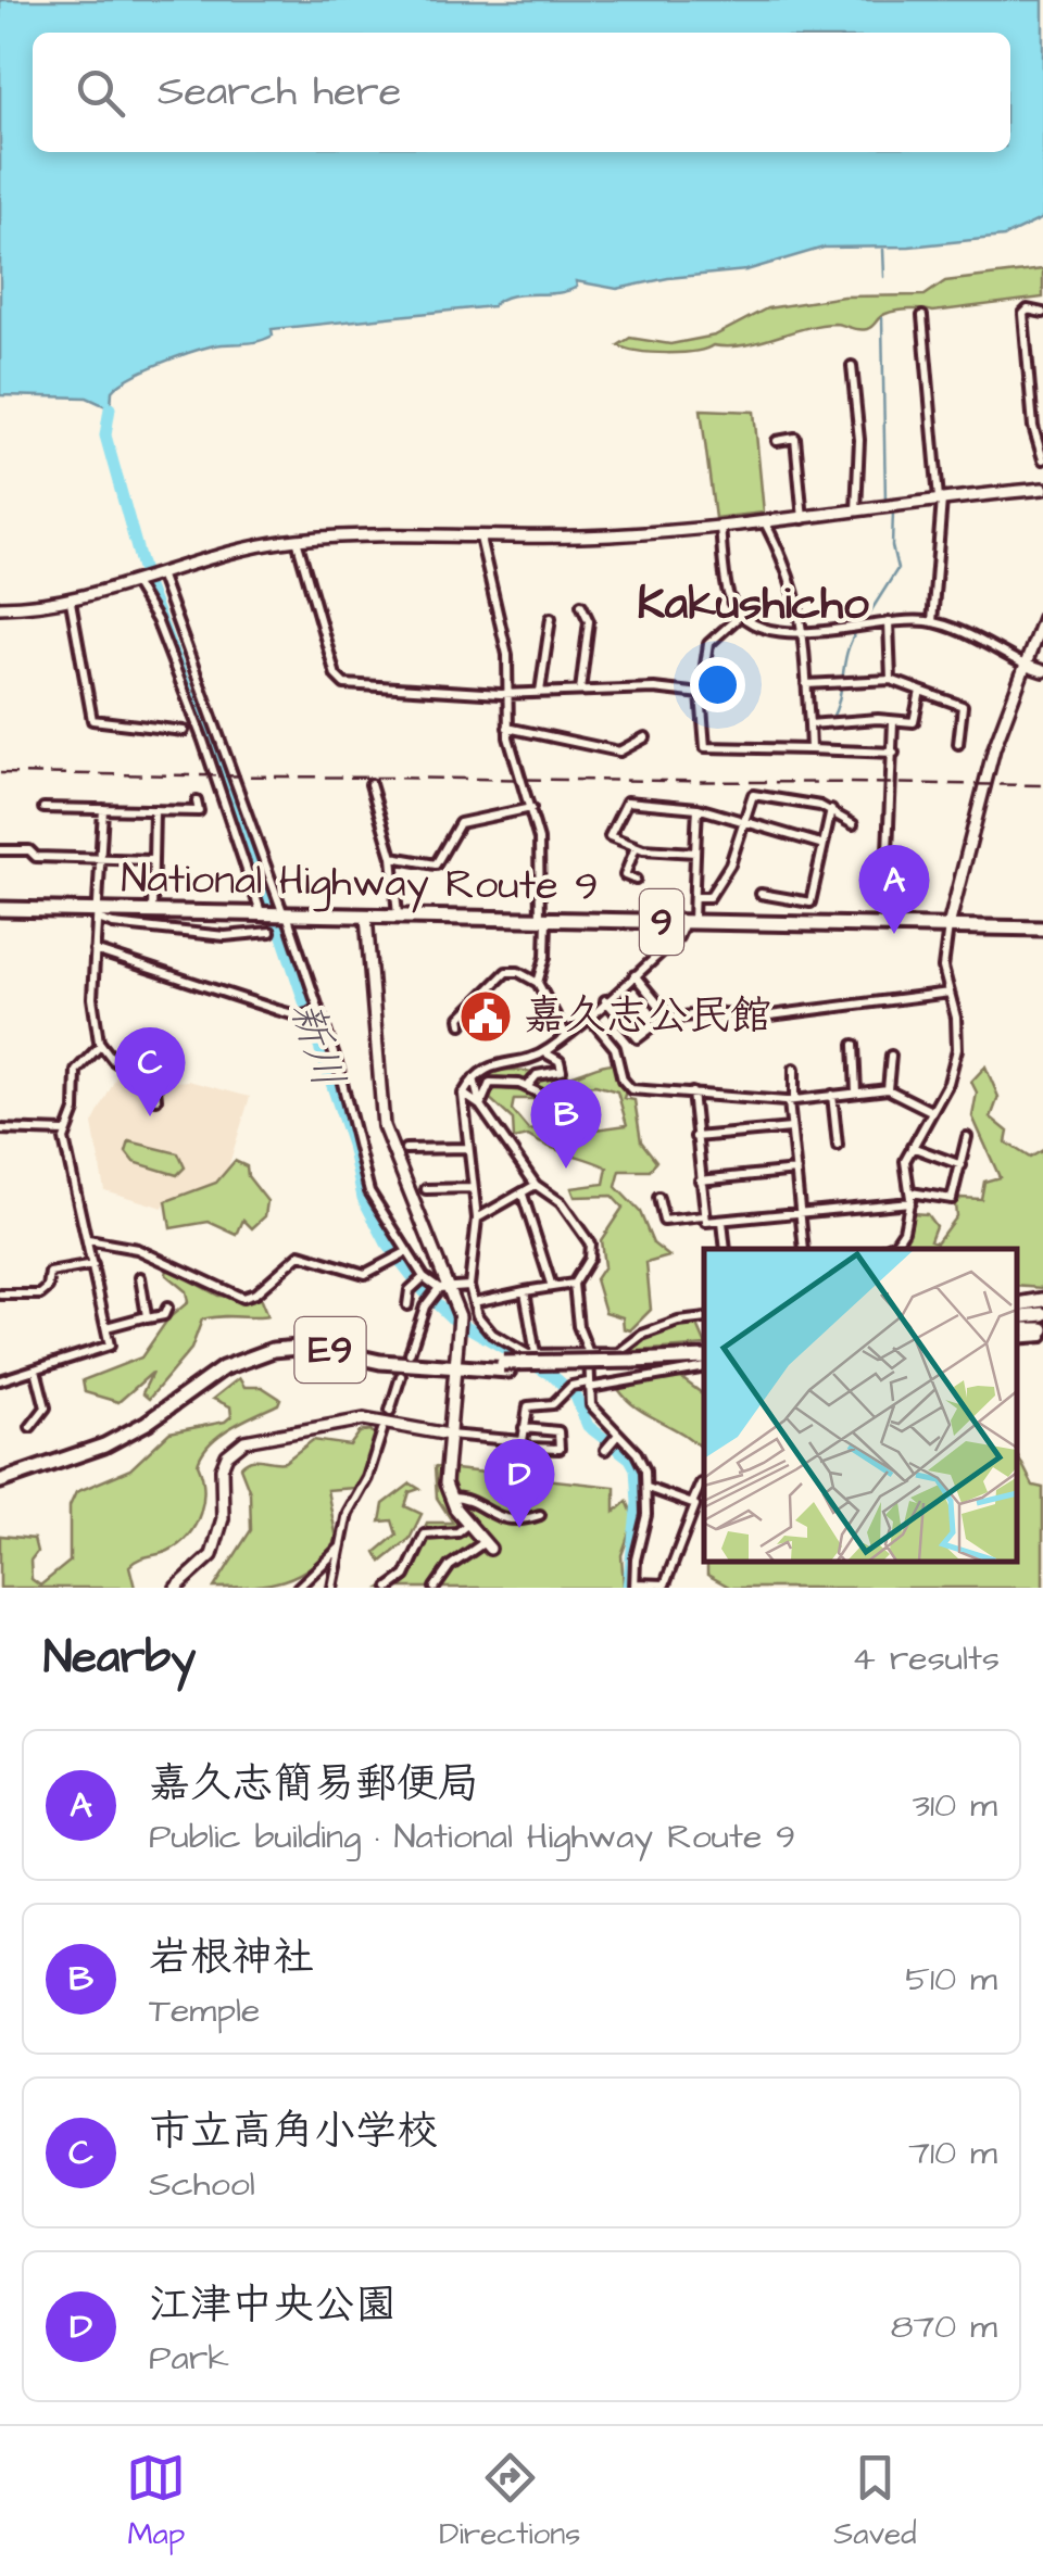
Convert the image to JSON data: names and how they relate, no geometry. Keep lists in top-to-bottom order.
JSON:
{
  "streets": {
    "highway": ["National Highway Route 9", "9", "E9"]
  },
  "districts": ["Kakushicho"],
  "water": ["新川"],
  "places": {
    "public building": ["嘉久志公民館"]
  },
  "page": {
    "search": "Search here",
    "pins": [
      "A",
      "C",
      "B",
      "D"
    ],
    "heading": ["Nearby", "4 results"],
    "list": [
      {
        "mark": "A",
        "name": "嘉久志簡易郵便局",
        "note": "Public building · National Highway Route 9",
        "value": "310 m"
      },
      {
        "mark": "B",
        "name": "岩根神社",
        "note": "Temple",
        "value": "510 m"
      },
      {
        "mark": "C",
        "name": "市立高角小学校",
        "note": "School",
        "value": "710 m"
      },
      {
        "mark": "D",
        "name": "江津中央公園",
        "note": "Park",
        "value": "870 m"
      }
    ],
    "nav": ["Map", "Directions", "Saved"]
  }
}
